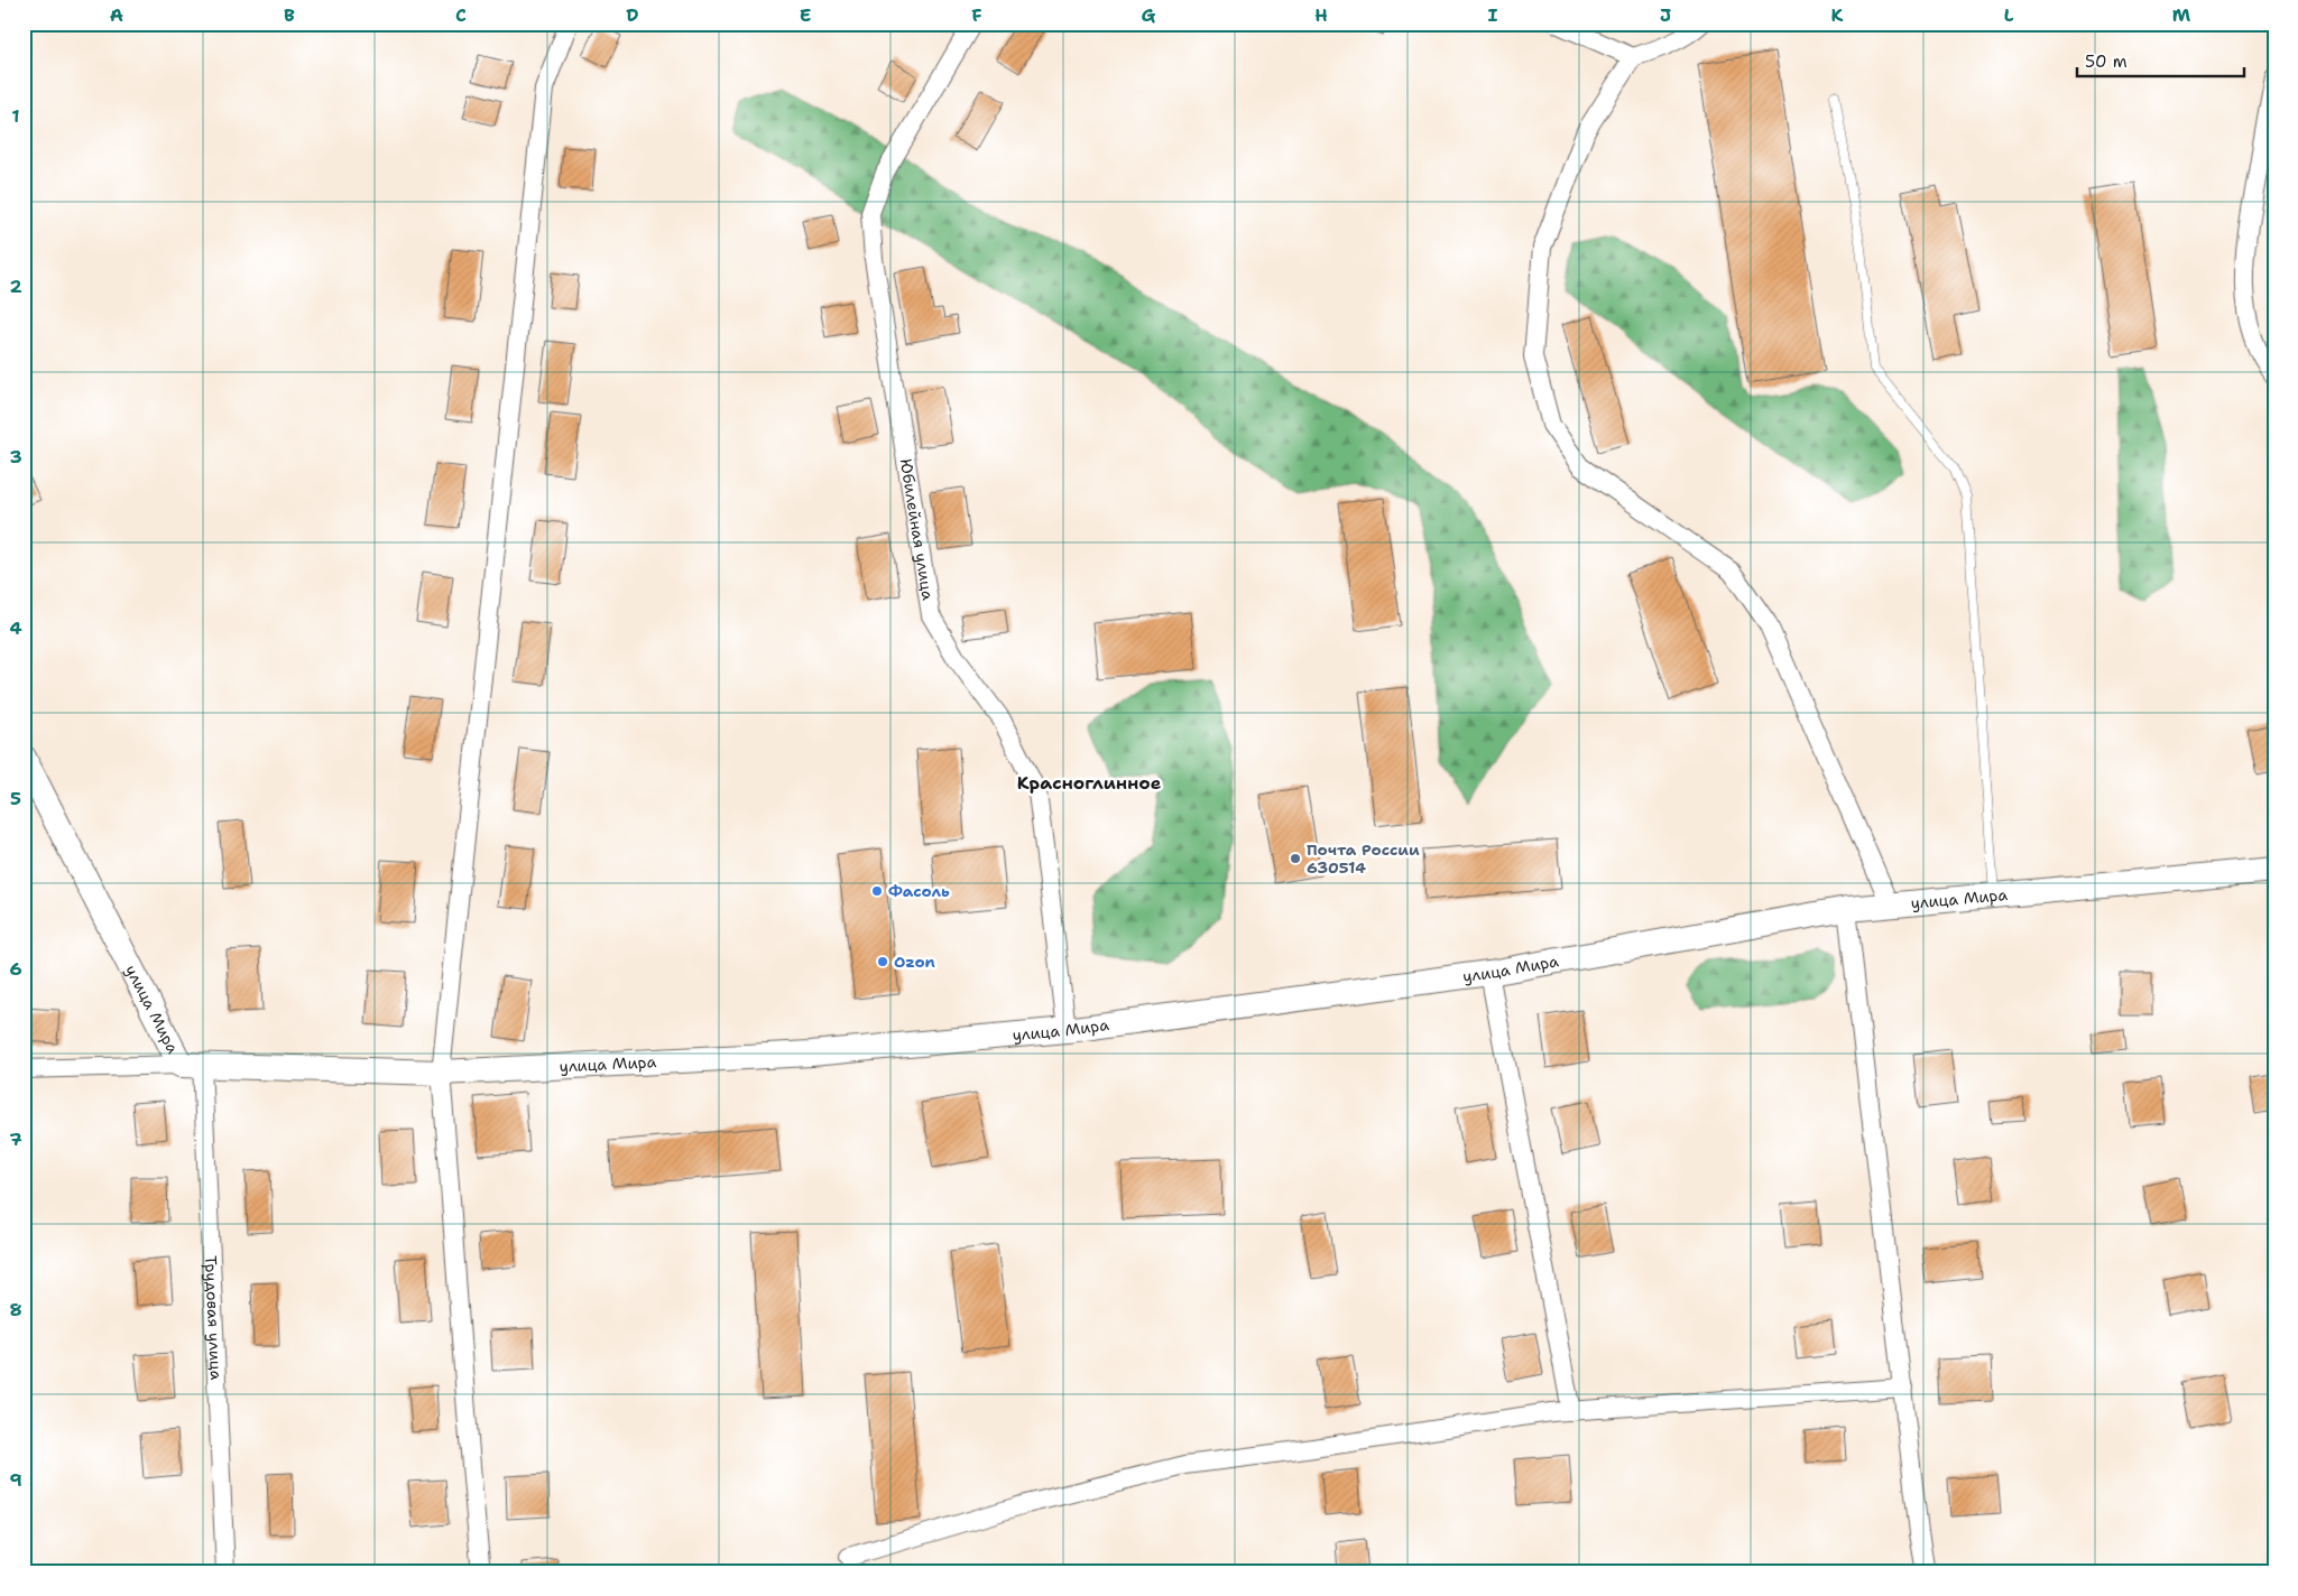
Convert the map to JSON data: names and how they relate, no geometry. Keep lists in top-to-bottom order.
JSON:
{
  "streets": {
    "street": ["Юбилейная улица", "улица Мира", "Трудовая улица"]
  },
  "crossings": [
    ["Юбилейная улица", "улица Мира"],
    ["улица Мира", "Трудовая улица"]
  ],
  "districts": ["Красноглинное"],
  "places": ["Почта России 630514", "Фасоль", "Ozon"],
  "scale_bar": "50 m",
  "grid": {
    "columns": [
      "A",
      "B",
      "C",
      "D",
      "E",
      "F",
      "G",
      "H",
      "I",
      "J",
      "K",
      "L",
      "M"
    ],
    "rows": [
      "1",
      "2",
      "3",
      "4",
      "5",
      "6",
      "7",
      "8",
      "9"
    ]
  }
}
